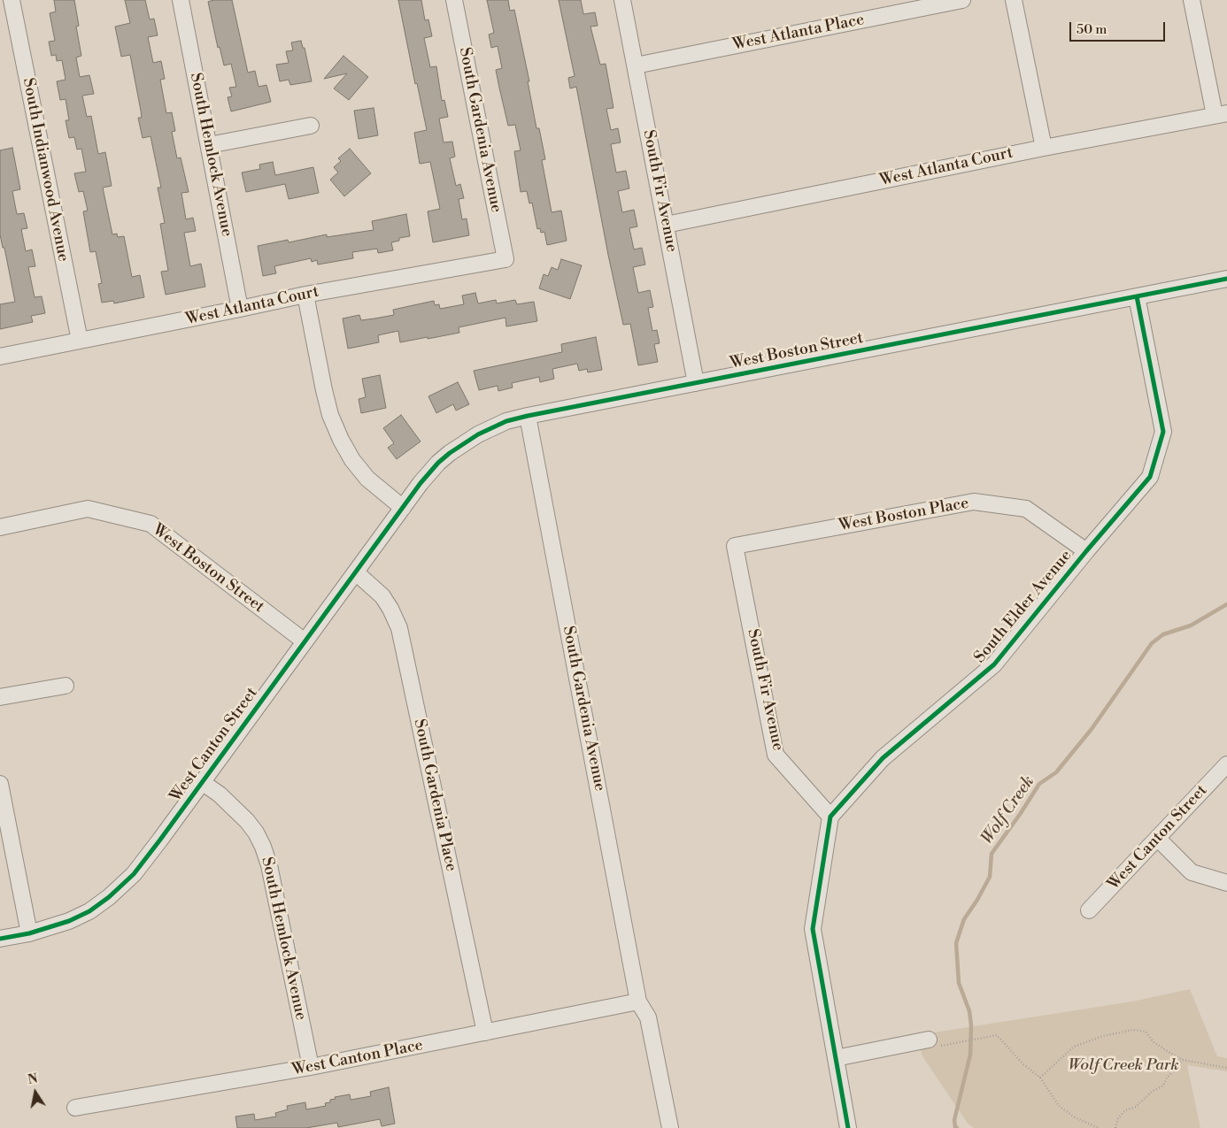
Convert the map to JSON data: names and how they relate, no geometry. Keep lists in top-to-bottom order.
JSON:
{
  "streets": {
    "street": [
      "West Atlanta Place",
      "South Gardenia Avenue",
      "South Hemlock Avenue",
      "West Atlanta Court",
      "South Indianwood Avenue",
      "South Fir Avenue",
      "West Boston Street",
      "West Boston Place",
      "South Elder Avenue",
      "West Canton Street",
      "South Gardenia Place",
      "West Canton Place"
    ]
  },
  "crossings": [
    ["West Atlanta Place", "South Fir Avenue"],
    ["South Gardenia Avenue", "West Atlanta Court"],
    ["South Gardenia Avenue", "West Boston Street"],
    ["South Gardenia Avenue", "West Canton Place"],
    ["South Hemlock Avenue", "West Atlanta Court"],
    ["South Hemlock Avenue", "West Canton Street"],
    ["South Hemlock Avenue", "West Canton Place"],
    ["West Atlanta Court", "South Indianwood Avenue"],
    ["West Atlanta Court", "South Fir Avenue"],
    ["South Fir Avenue", "West Boston Street"],
    ["South Fir Avenue", "West Boston Place"],
    ["South Fir Avenue", "South Elder Avenue"],
    ["West Boston Street", "South Elder Avenue"],
    ["West Boston Street", "West Canton Street"],
    ["West Boston Place", "South Elder Avenue"],
    ["West Canton Street", "South Gardenia Place"],
    ["South Gardenia Place", "West Canton Place"]
  ],
  "water": ["Wolf Creek"],
  "parks": ["Wolf Creek Park"],
  "scale_bar": "50 m",
  "north": "top"
}
